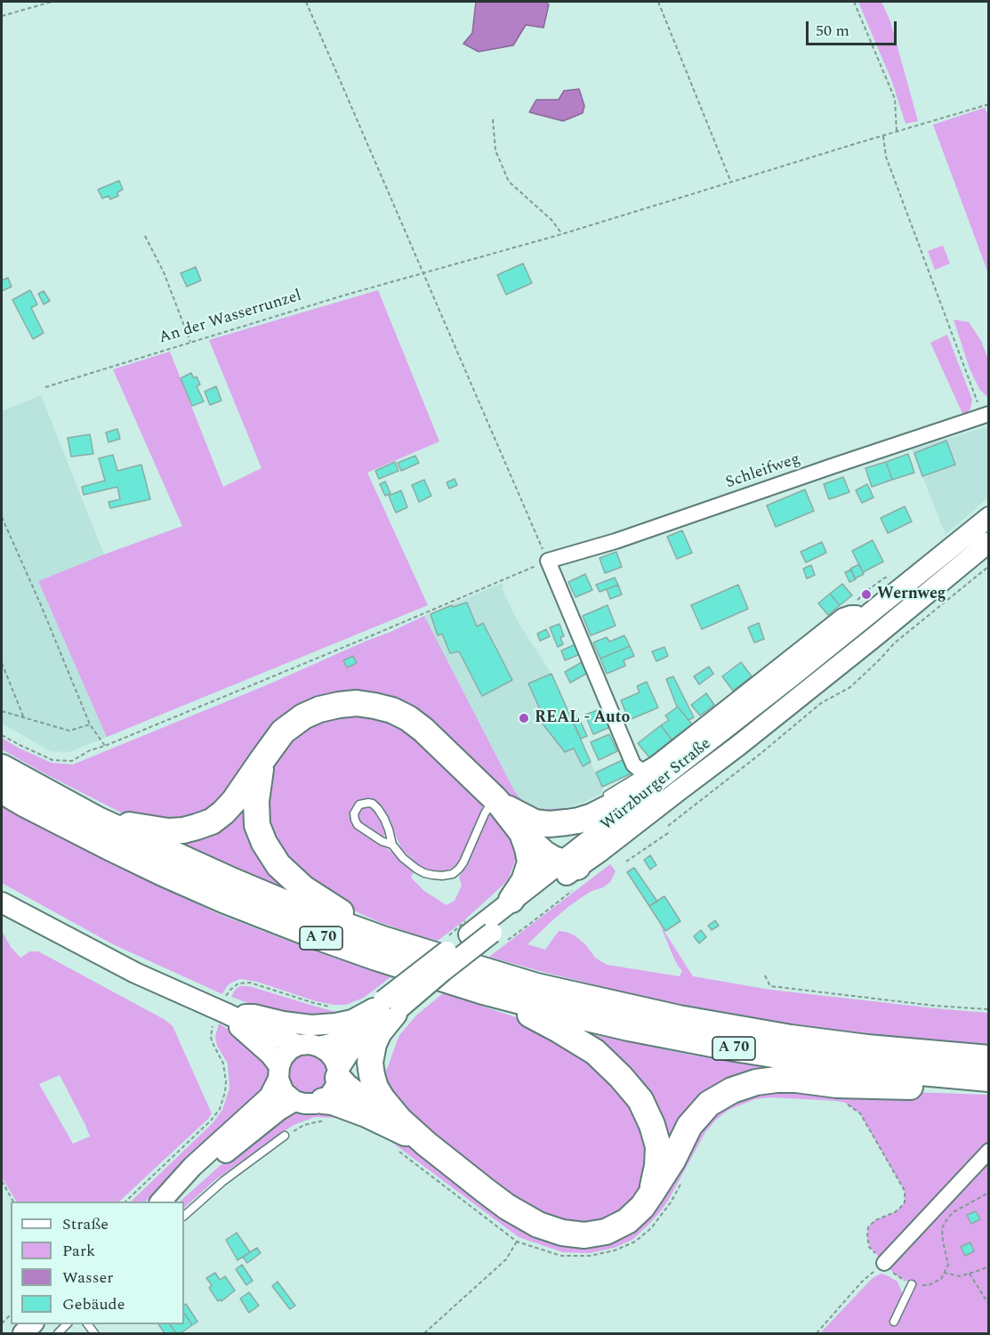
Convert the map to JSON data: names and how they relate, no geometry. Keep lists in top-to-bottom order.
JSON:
{
  "streets": {
    "highway": ["A 70"],
    "main road": ["Würzburger Straße"],
    "street": ["Schleifweg"],
    "path": ["An der Wasserrunzel"]
  },
  "places": ["Wernweg", "REAL - Auto"],
  "legend": [
    "Straße",
    "Park",
    "Wasser",
    "Gebäude"
  ],
  "scale_bar": "50 m"
}
